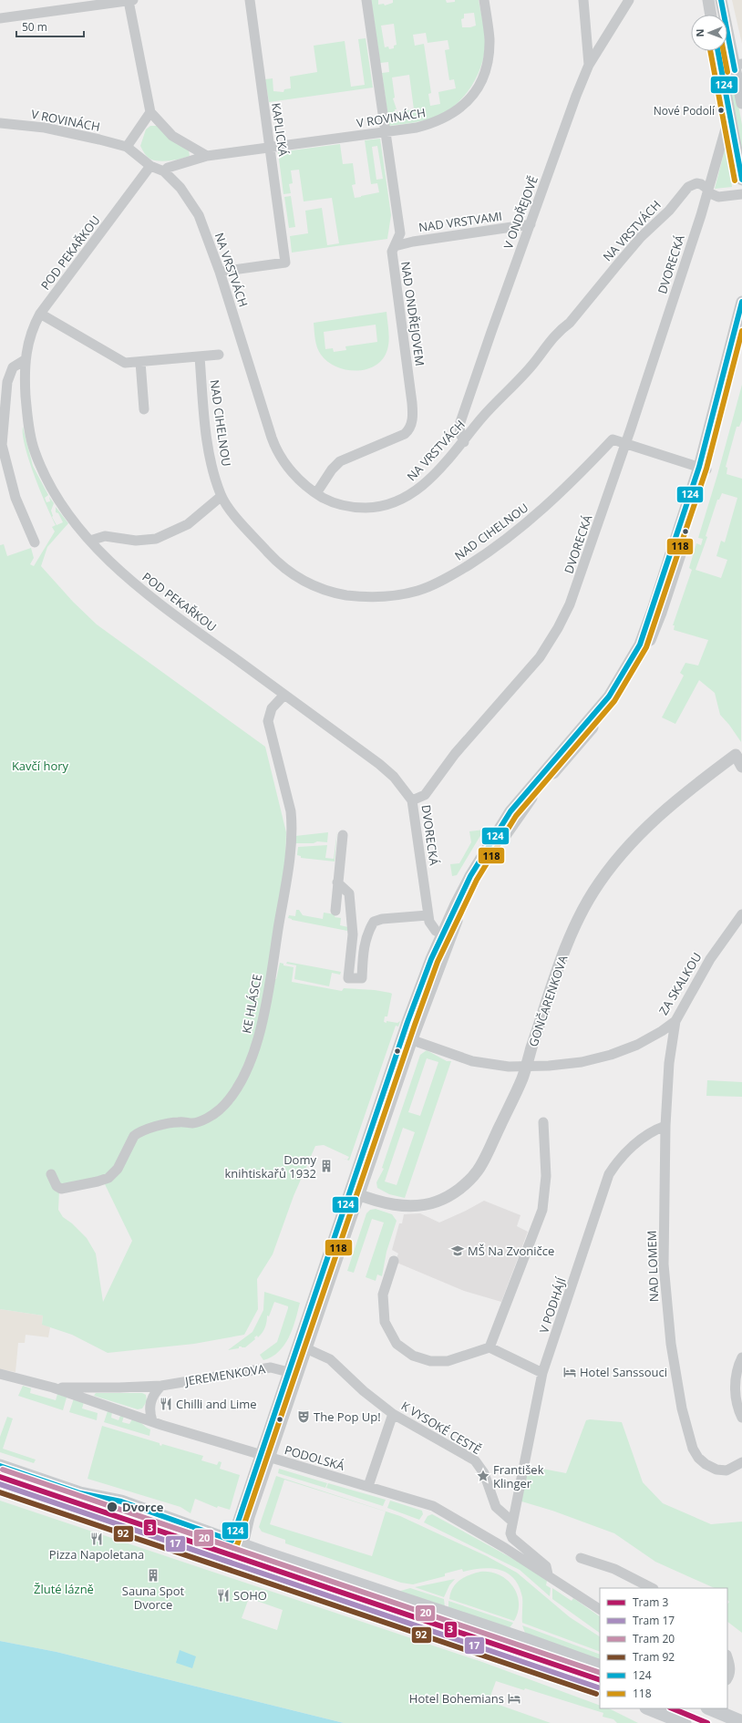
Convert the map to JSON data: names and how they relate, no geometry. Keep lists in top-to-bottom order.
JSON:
{
  "streets": {
    "street": [
      "V ROVINÁCH",
      "KAPLICKÁ",
      "V ONDŘEJOVĚ",
      "NAD VRSTVAMI",
      "NA VRSTVÁCH",
      "POD PEKAŘKOU",
      "DVORECKÁ",
      "NAD ONDŘEJOVEM",
      "NAD CIHELNOU",
      "ZA SKALKOU",
      "GONČARENKOVA",
      "KE HLÁSCE",
      "NAD LOMEM",
      "V PODHÁJÍ",
      "JEREMENKOVA",
      "K VYSOKÉ CESTĚ",
      "PODOLSKÁ"
    ]
  },
  "crossings": [
    ["V ROVINÁCH", "KAPLICKÁ"],
    ["V ROVINÁCH", "NA VRSTVÁCH"],
    ["V ROVINÁCH", "POD PEKAŘKOU"],
    ["V ROVINÁCH", "NAD ONDŘEJOVEM"],
    ["KAPLICKÁ", "NA VRSTVÁCH"],
    ["V ONDŘEJOVĚ", "NAD VRSTVAMI"],
    ["V ONDŘEJOVĚ", "NA VRSTVÁCH"],
    ["NAD VRSTVAMI", "NAD ONDŘEJOVEM"],
    ["NA VRSTVÁCH", "DVORECKÁ"],
    ["NA VRSTVÁCH", "NAD ONDŘEJOVEM"],
    ["POD PEKAŘKOU", "DVORECKÁ"],
    ["POD PEKAŘKOU", "KE HLÁSCE"],
    ["DVORECKÁ", "NAD CIHELNOU"],
    ["ZA SKALKOU", "GONČARENKOVA"],
    ["ZA SKALKOU", "NAD LOMEM"],
    ["NAD LOMEM", "V PODHÁJÍ"],
    ["V PODHÁJÍ", "K VYSOKÉ CESTĚ"],
    ["JEREMENKOVA", "PODOLSKÁ"]
  ],
  "parks": ["Kavčí hory", "Žluté lázně"],
  "places": {
    "other": ["Nové Podolí", "Dvorce"],
    "building": ["Domy knihtiskařů 1932", "Sauna Spot Dvorce"],
    "school or university": ["MŠ Na Zvoničce"],
    "hotel": ["Hotel Sanssouci", "Hotel Bohemians"],
    "restaurant": ["Chilli and Lime", "Pizza Napoletana", "SOHO"],
    "theatre": ["The Pop Up!"],
    "place": ["František Klinger"]
  },
  "lines": [
    "transit line 124",
    "transit line 118",
    "tram line 20",
    "tram line 3",
    "tram line 17",
    "tram line 92"
  ],
  "legend": [
    "Tram 3",
    "Tram 17",
    "Tram 20",
    "Tram 92",
    "124",
    "118"
  ],
  "scale_bar": "50 m",
  "north": "left"
}
